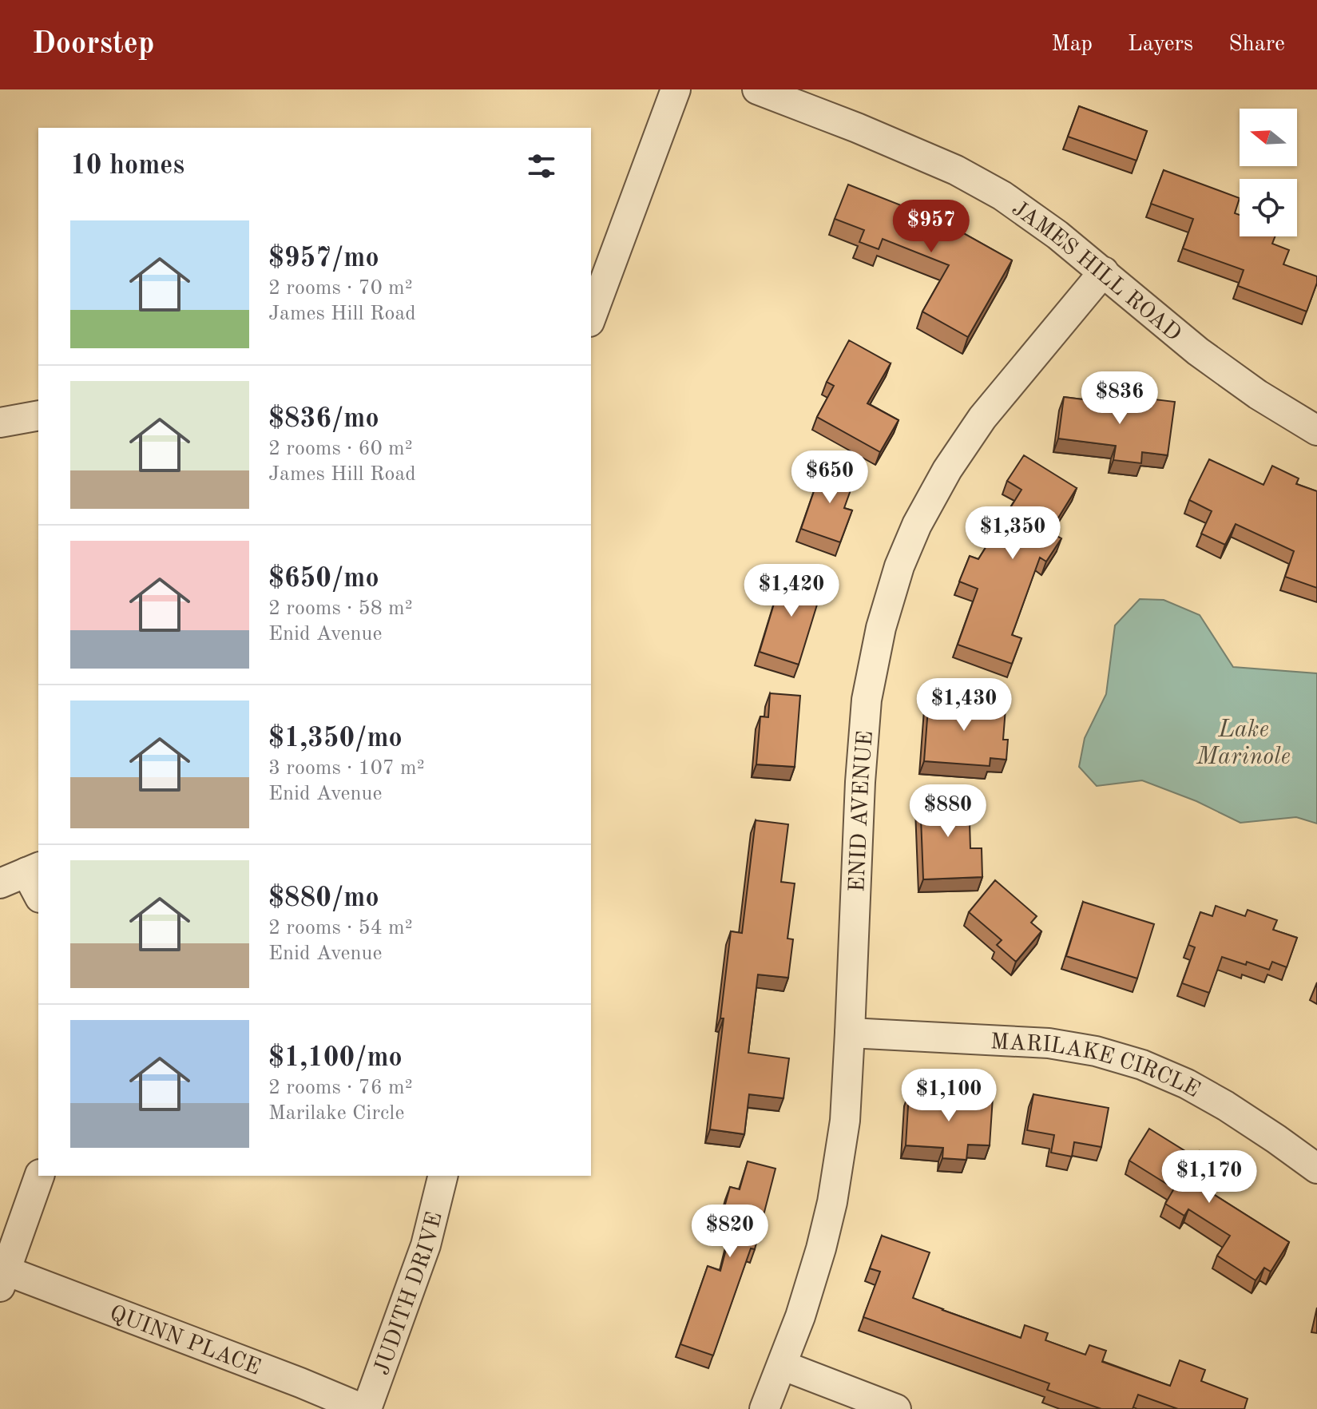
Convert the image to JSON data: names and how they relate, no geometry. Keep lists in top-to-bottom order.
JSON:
{
  "streets": {
    "street": [
      "JAMES HILL ROAD",
      "ENID AVENUE",
      "MARILAKE CIRCLE",
      "JUDITH DRIVE",
      "QUINN PLACE"
    ]
  },
  "crossings": [
    ["JAMES HILL ROAD", "ENID AVENUE"],
    ["ENID AVENUE", "MARILAKE CIRCLE"],
    ["JUDITH DRIVE", "QUINN PLACE"]
  ],
  "water": ["Lake Marinole"],
  "north": "left",
  "page": {
    "header": "Doorstep",
    "nav": ["Map", "Layers", "Share"],
    "heading": "10 homes",
    "price": [
      "$957",
      "$836",
      "$650",
      "$1,350",
      "$1,420",
      "$1,430",
      "$880",
      "$1,100",
      "$1,170",
      "$820"
    ],
    "list": [
      {
        "name": "$957/mo",
        "note": "2 rooms · 70 m² · James Hill Road"
      },
      {
        "name": "$836/mo",
        "note": "2 rooms · 60 m² · James Hill Road"
      },
      {
        "name": "$650/mo",
        "note": "2 rooms · 58 m² · Enid Avenue"
      },
      {
        "name": "$1,350/mo",
        "note": "3 rooms · 107 m² · Enid Avenue"
      },
      {
        "name": "$880/mo",
        "note": "2 rooms · 54 m² · Enid Avenue"
      },
      {
        "name": "$1,100/mo",
        "note": "2 rooms · 76 m² · Marilake Circle"
      }
    ]
  }
}
